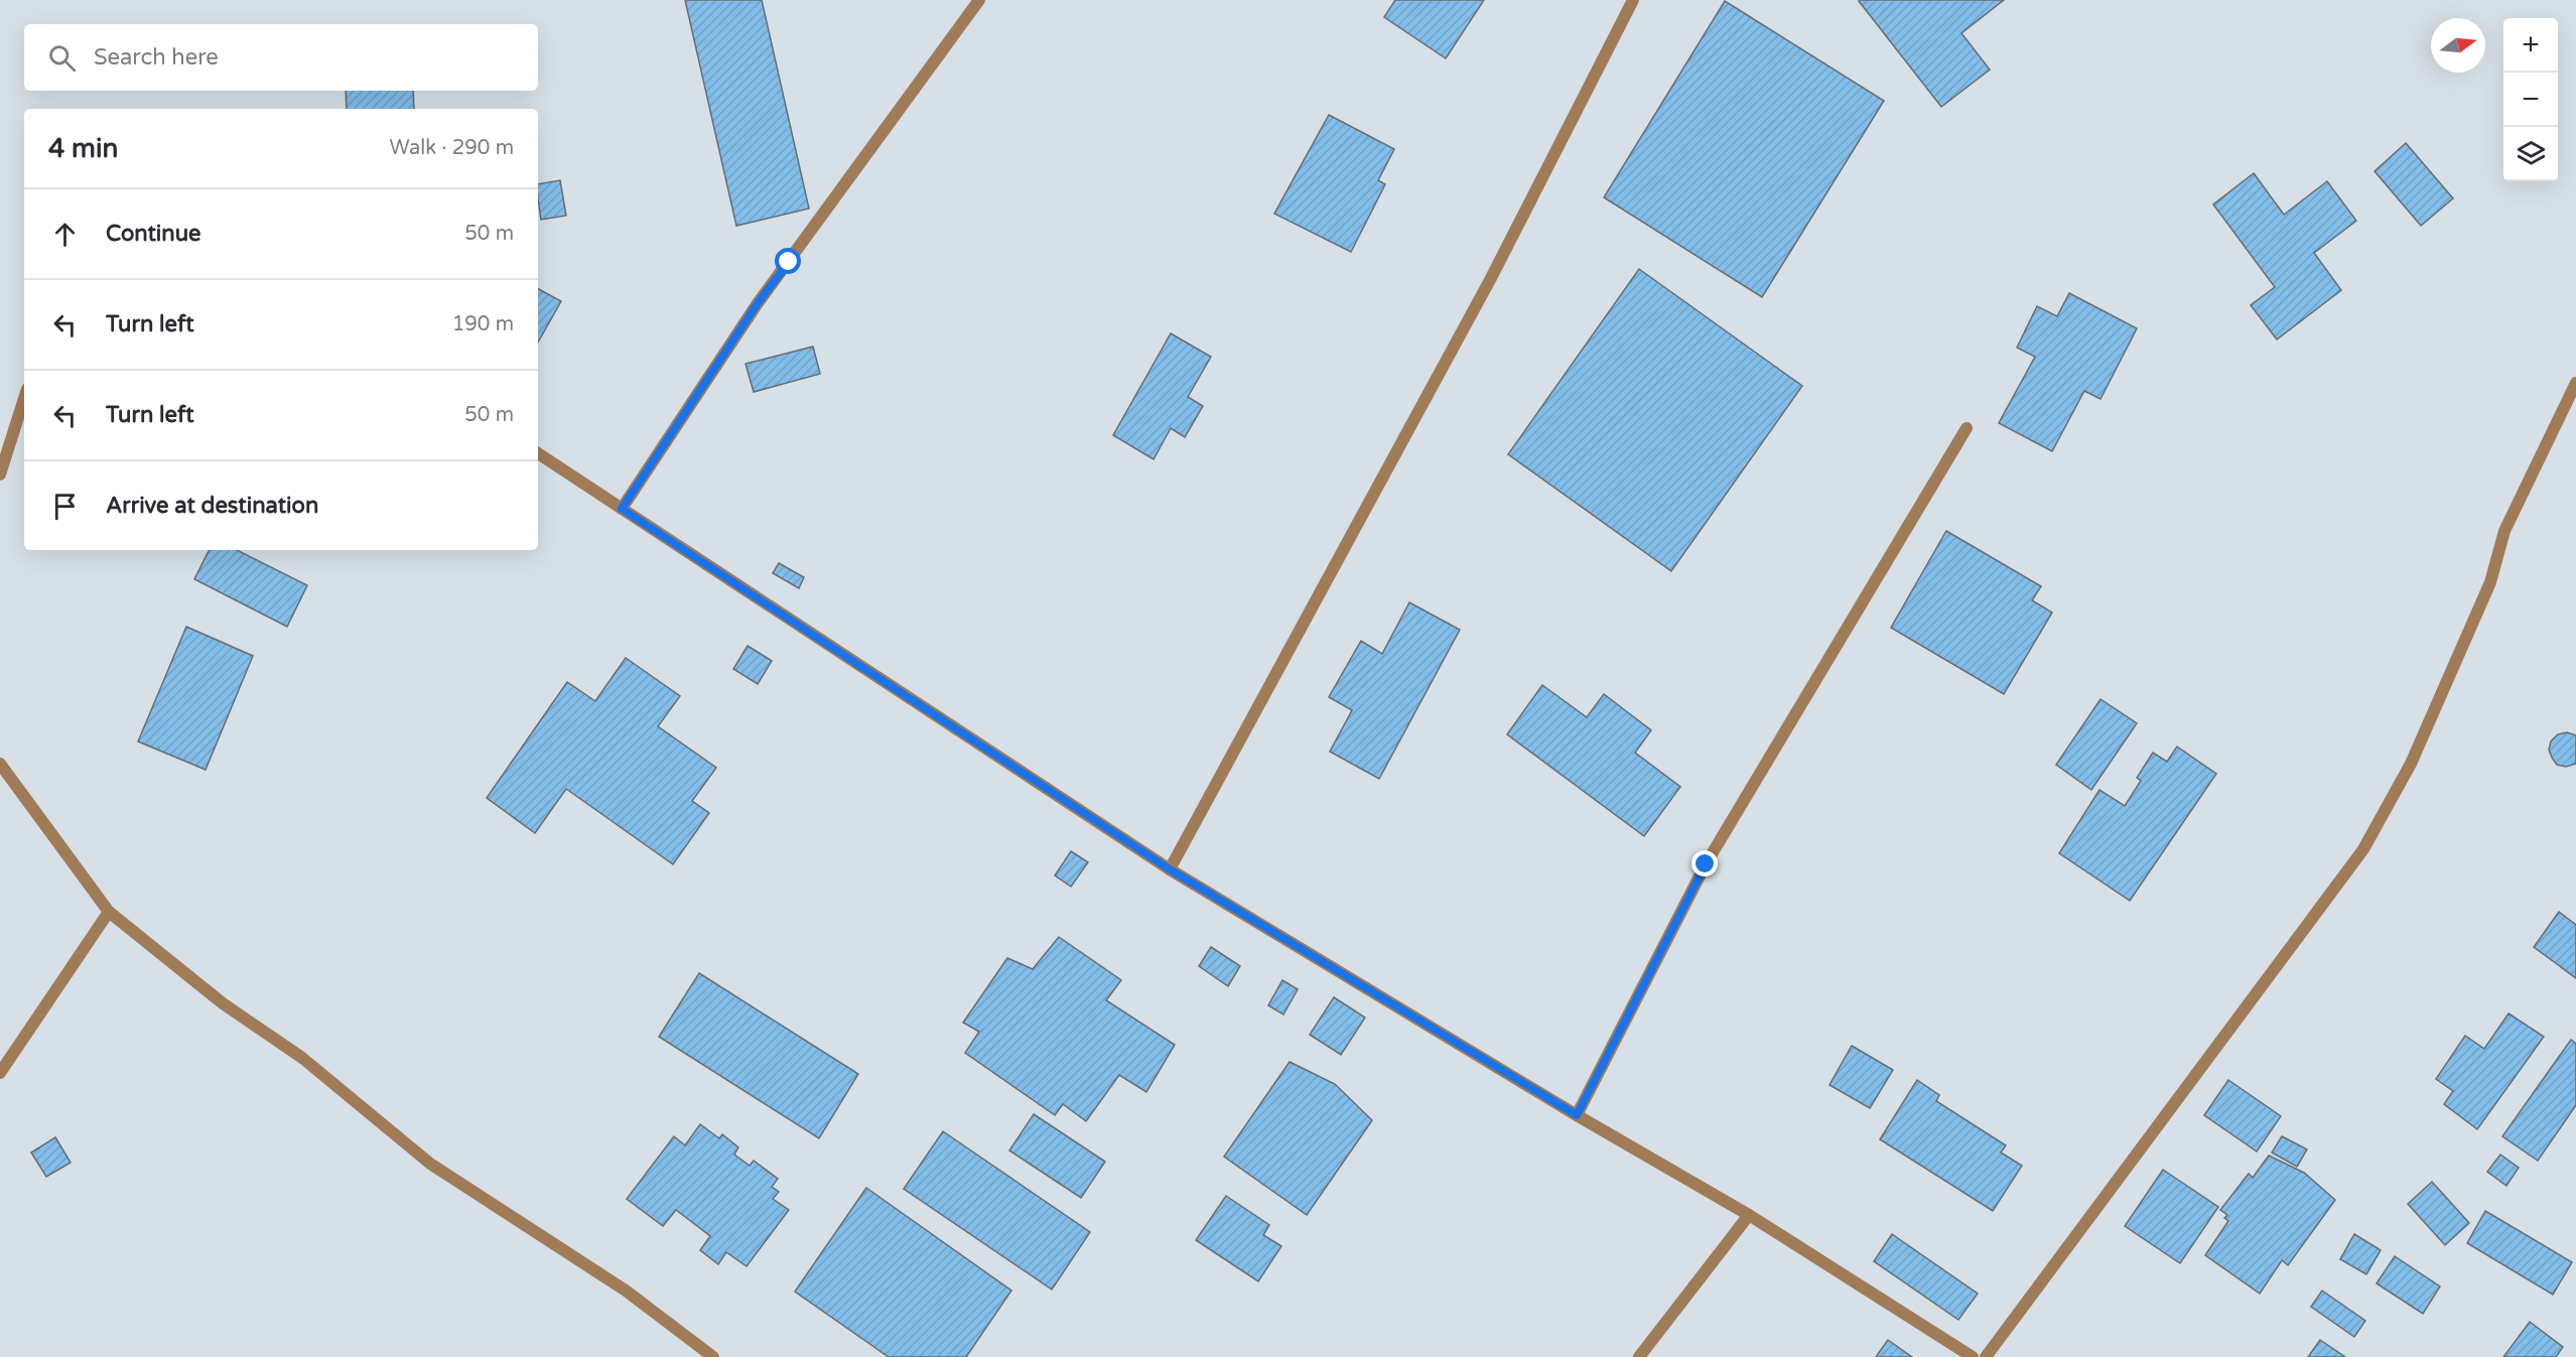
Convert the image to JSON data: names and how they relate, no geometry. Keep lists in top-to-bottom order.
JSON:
{
  "north": "right",
  "page": {
    "map_buttons": ["+", "−"],
    "search": "Search here",
    "heading": ["4 min", "Walk · 290 m"],
    "list": [
      ["Continue", "50 m"],
      ["Turn left", "190 m"],
      ["Turn left", "50 m"],
      "Arrive at destination"
    ]
  }
}
